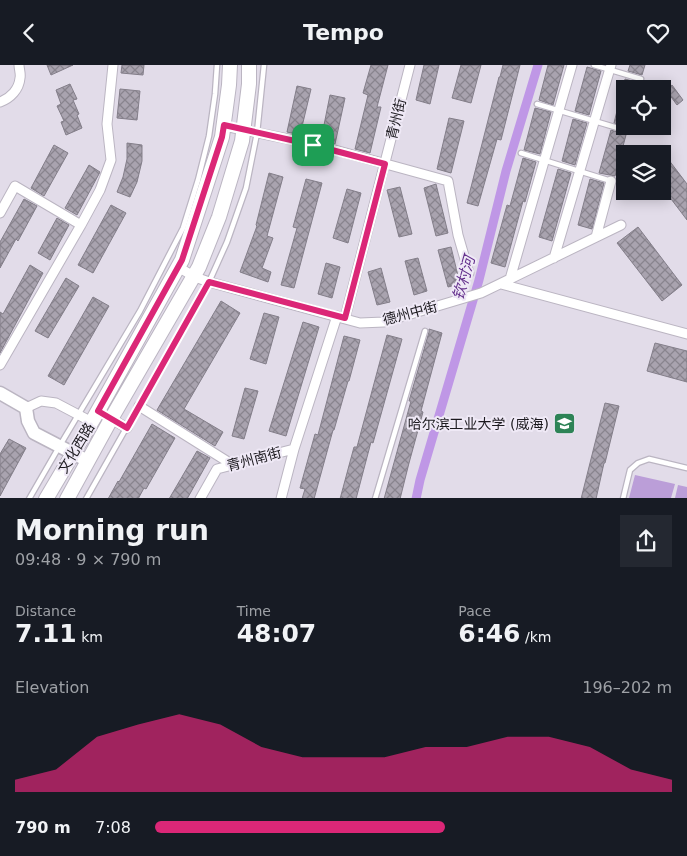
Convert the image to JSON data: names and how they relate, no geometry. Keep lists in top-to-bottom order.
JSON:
{
  "streets": {
    "main road": ["文化西路"],
    "street": ["青州街", "德州中街", "青州南街"]
  },
  "crossings": [
    ["青州街", "德州中街"],
    ["青州街", "青州南街"],
    ["德州中街", "文化西路"]
  ],
  "water": ["钦村河"],
  "places": {
    "school or university": ["哈尔滨工业大学 (威海)"]
  },
  "page": {
    "header": "Tempo",
    "heading": ["Morning run", "09:48 · 9 × 790 m"],
    "stats": [
      ["Distance", "7.11 km"],
      ["Time", "48:07"],
      ["Pace", "6:46 /km"]
    ],
    "chart": ["Elevation", "196–202 m"],
    "list": [
      {
        "name": "790 m",
        "note": "7:08"
      }
    ]
  }
}
